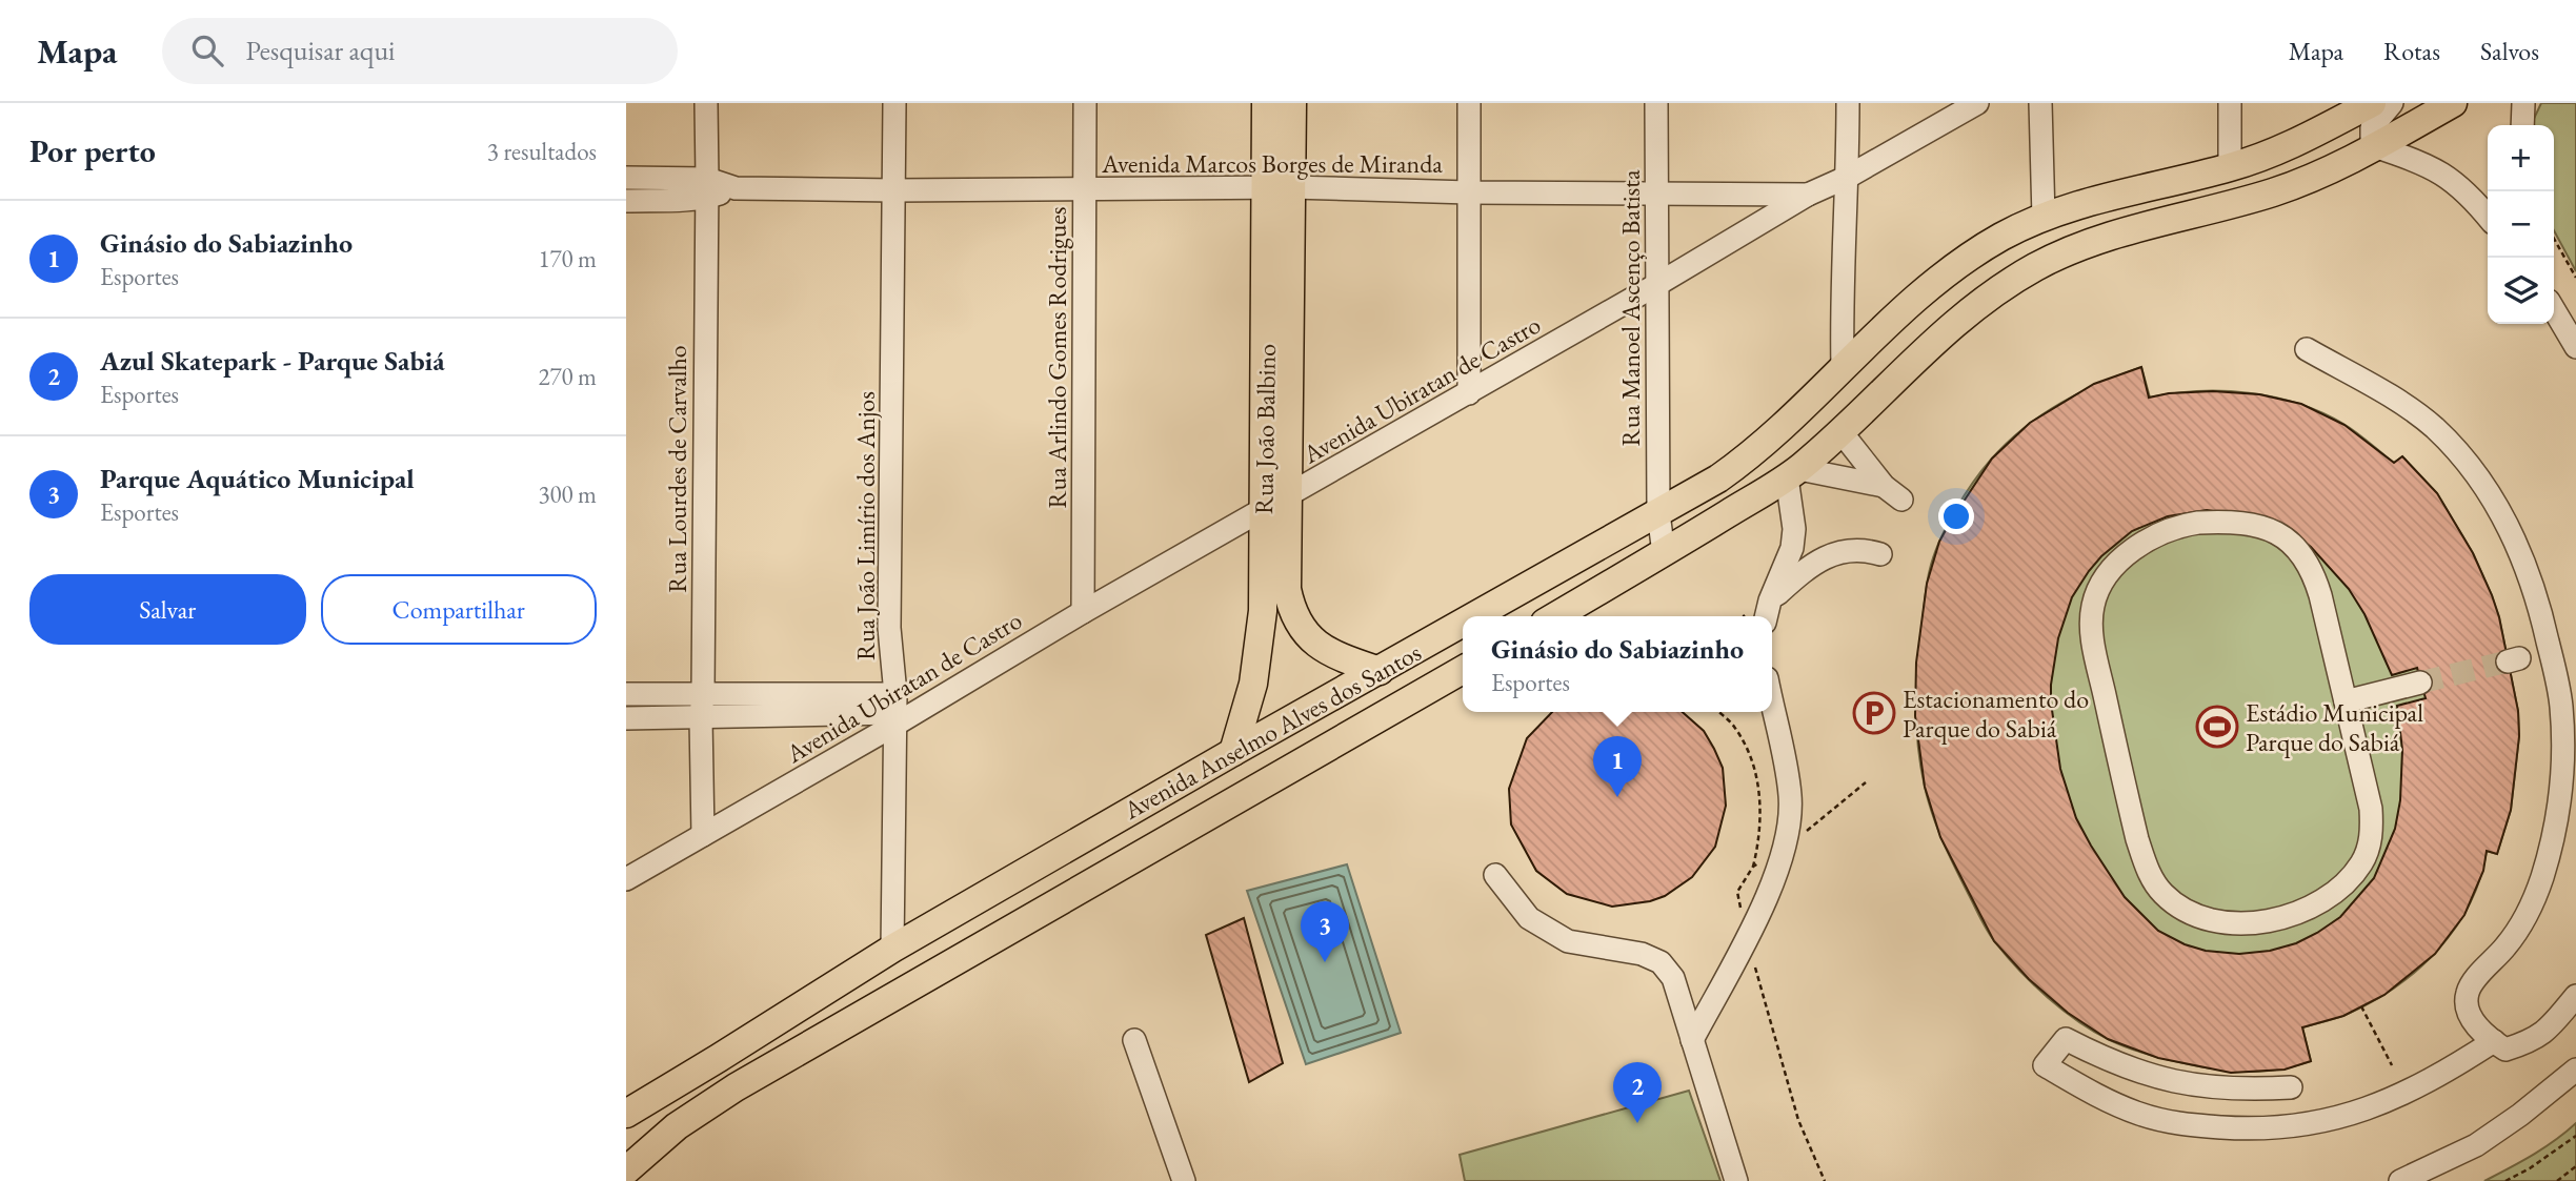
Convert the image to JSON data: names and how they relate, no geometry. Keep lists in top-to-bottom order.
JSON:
{
  "streets": {
    "main road": ["Rua João Balbino", "Avenida Anselmo Alves dos Santos"],
    "street": [
      "Avenida Marcos Borges de Miranda",
      "Rua Manoel Ascenço Batista",
      "Rua Arlindo Gomes Rodrigues",
      "Avenida Ubiratan de Castro",
      "Rua Lourdes de Carvalho",
      "Rua João Limírio dos Anjos"
    ]
  },
  "crossings": [
    ["Avenida Marcos Borges de Miranda", "Rua Manoel Ascenço Batista"],
    ["Avenida Marcos Borges de Miranda", "Rua Arlindo Gomes Rodrigues"],
    ["Avenida Marcos Borges de Miranda", "Avenida Ubiratan de Castro"],
    ["Avenida Marcos Borges de Miranda", "Rua João Balbino"],
    ["Avenida Marcos Borges de Miranda", "Rua Lourdes de Carvalho"],
    ["Avenida Marcos Borges de Miranda", "Rua João Limírio dos Anjos"],
    ["Rua Manoel Ascenço Batista", "Avenida Ubiratan de Castro"],
    ["Rua Manoel Ascenço Batista", "Avenida Anselmo Alves dos Santos"],
    ["Rua Arlindo Gomes Rodrigues", "Avenida Ubiratan de Castro"],
    ["Avenida Ubiratan de Castro", "Rua João Balbino"],
    ["Avenida Ubiratan de Castro", "Rua Lourdes de Carvalho"],
    ["Avenida Ubiratan de Castro", "Rua João Limírio dos Anjos"],
    ["Rua João Balbino", "Avenida Anselmo Alves dos Santos"],
    ["Rua João Limírio dos Anjos", "Avenida Anselmo Alves dos Santos"]
  ],
  "places": {
    "parking": ["Estacionamento do Parque do Sabiá"],
    "sports": ["Estádio Municipal Parque do Sabiá"]
  },
  "page": {
    "header": "Mapa",
    "search": "Pesquisar aqui",
    "nav": ["Mapa", "Rotas", "Salvos"],
    "heading": ["Por perto", "3 resultados"],
    "map_buttons": ["+", "−"],
    "list": [
      {
        "mark": "1",
        "name": "Ginásio do Sabiazinho",
        "note": "Esportes",
        "value": "170 m"
      },
      {
        "mark": "2",
        "name": "Azul Skatepark - Parque Sabiá",
        "note": "Esportes",
        "value": "270 m"
      },
      {
        "mark": "3",
        "name": "Parque Aquático Municipal",
        "note": "Esportes",
        "value": "300 m"
      }
    ],
    "buttons": ["Salvar", "Compartilhar"],
    "popup": ["Ginásio do Sabiazinho", "Esportes"],
    "pins": ["1", "3", "2"]
  }
}
